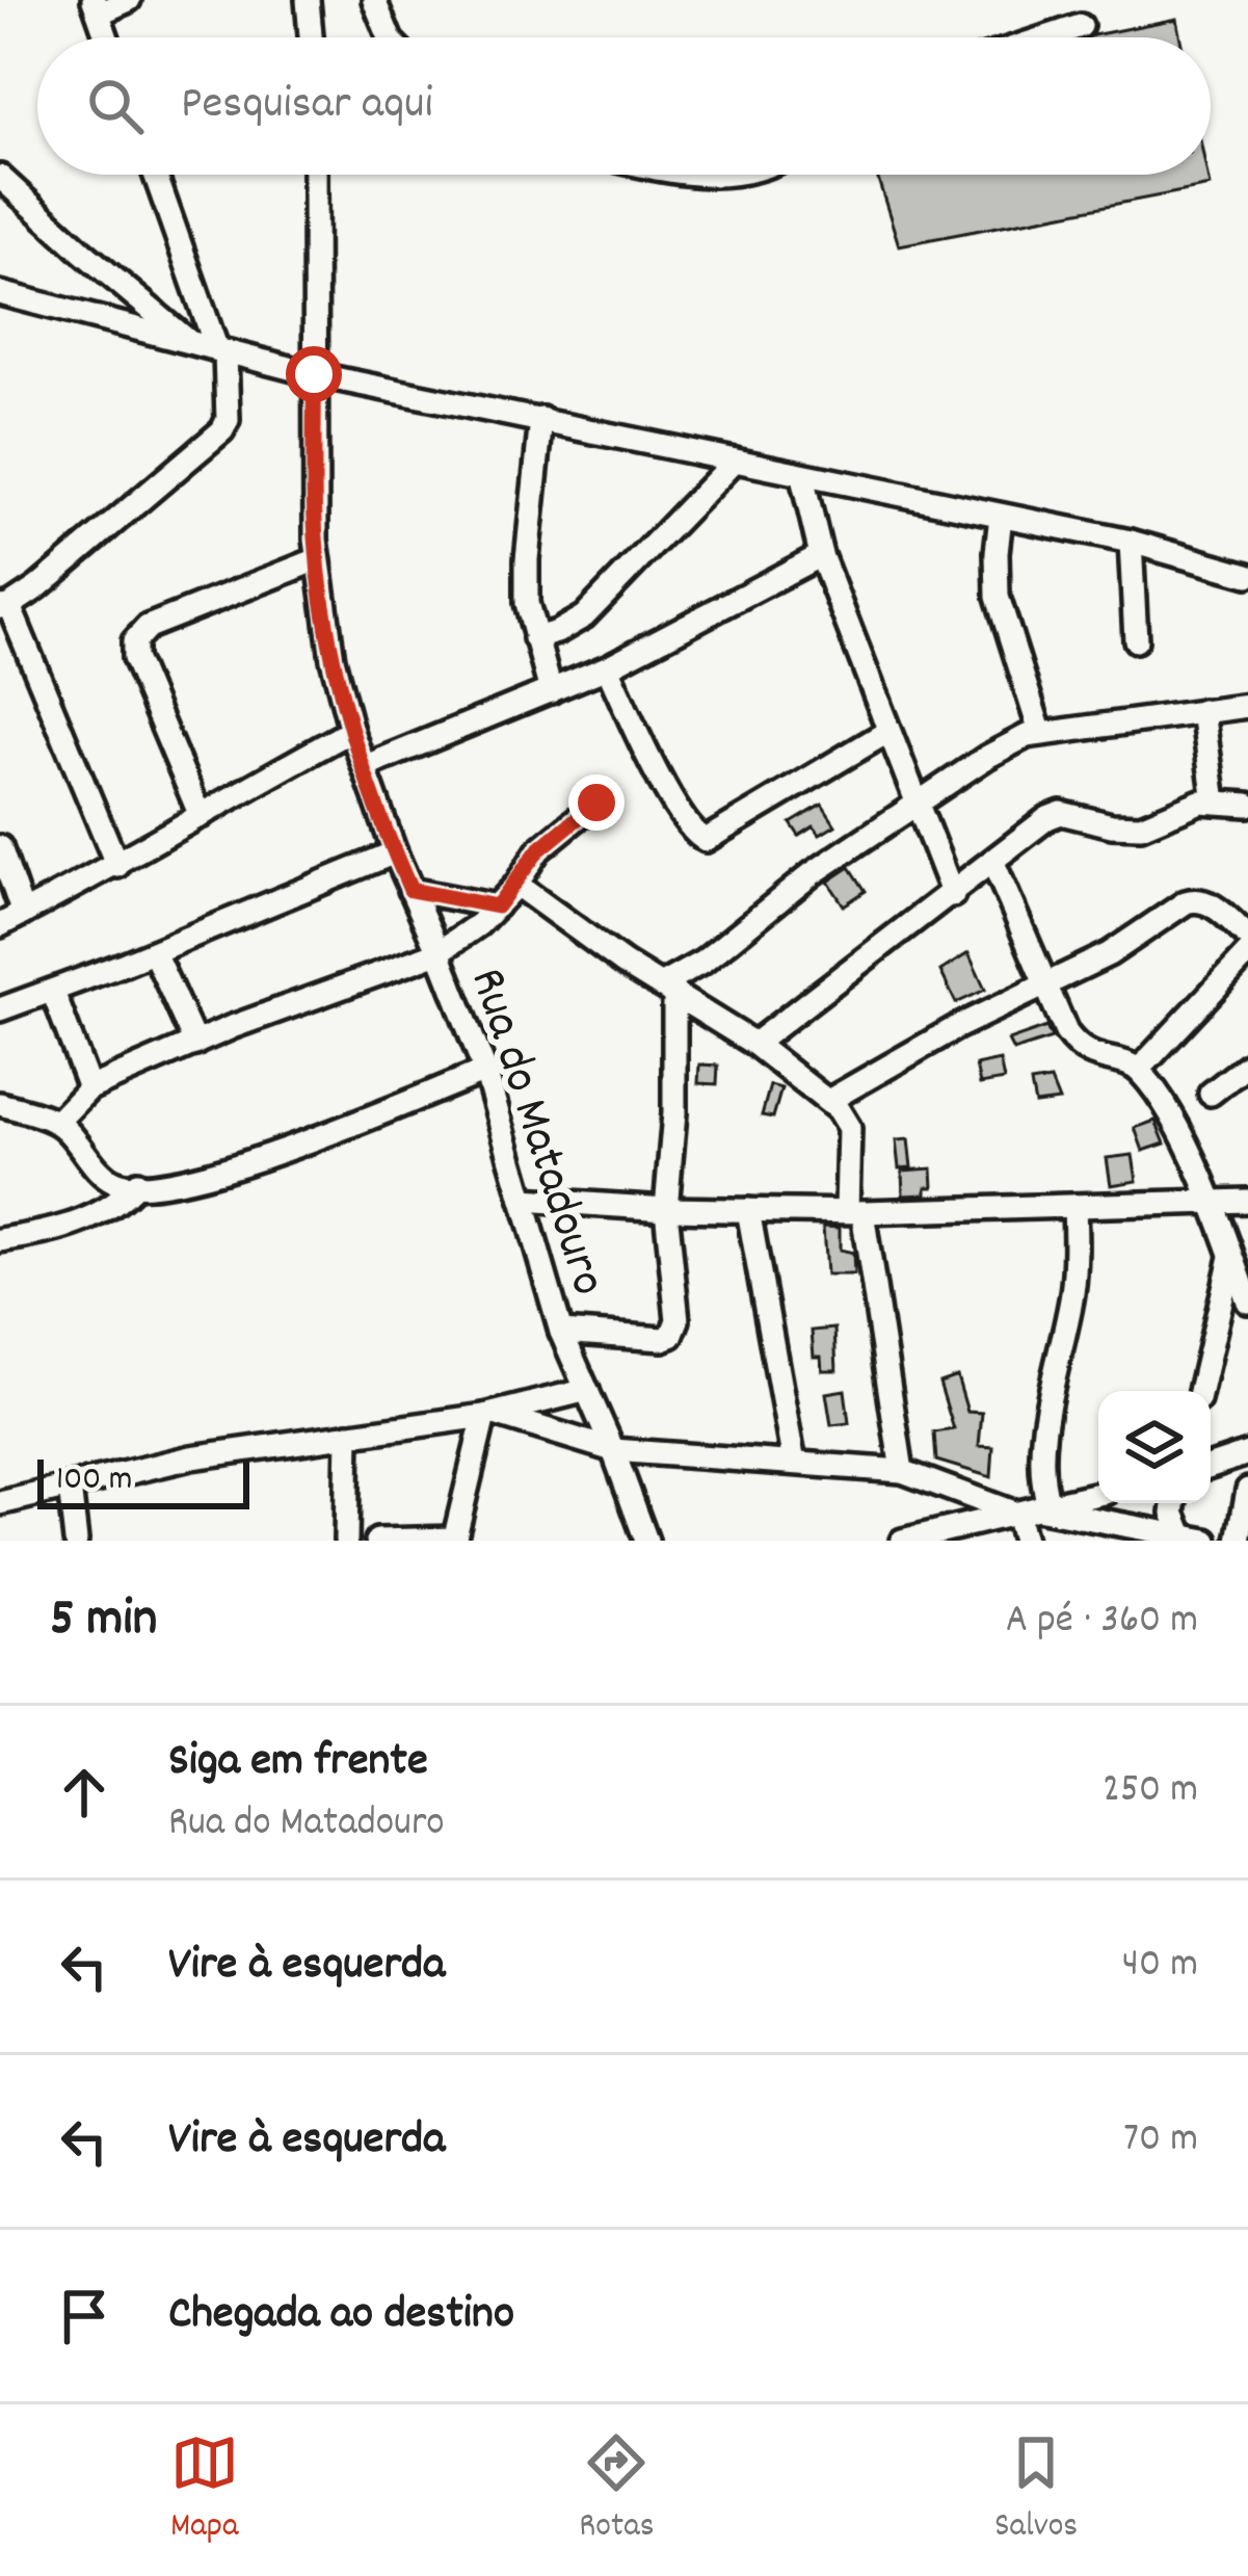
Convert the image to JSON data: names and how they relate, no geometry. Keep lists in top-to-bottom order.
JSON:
{
  "streets": {
    "street": ["Rua do Matadouro"]
  },
  "scale_bar": "100 m",
  "page": {
    "search": "Pesquisar aqui",
    "scale": "100 m",
    "heading": ["5 min", "A pé · 360 m"],
    "list": [
      ["Siga em frente", "Rua do Matadouro", "250 m"],
      ["Vire à esquerda", "40 m"],
      ["Vire à esquerda", "70 m"],
      "Chegada ao destino"
    ],
    "nav": ["Mapa", "Rotas", "Salvos"]
  }
}
